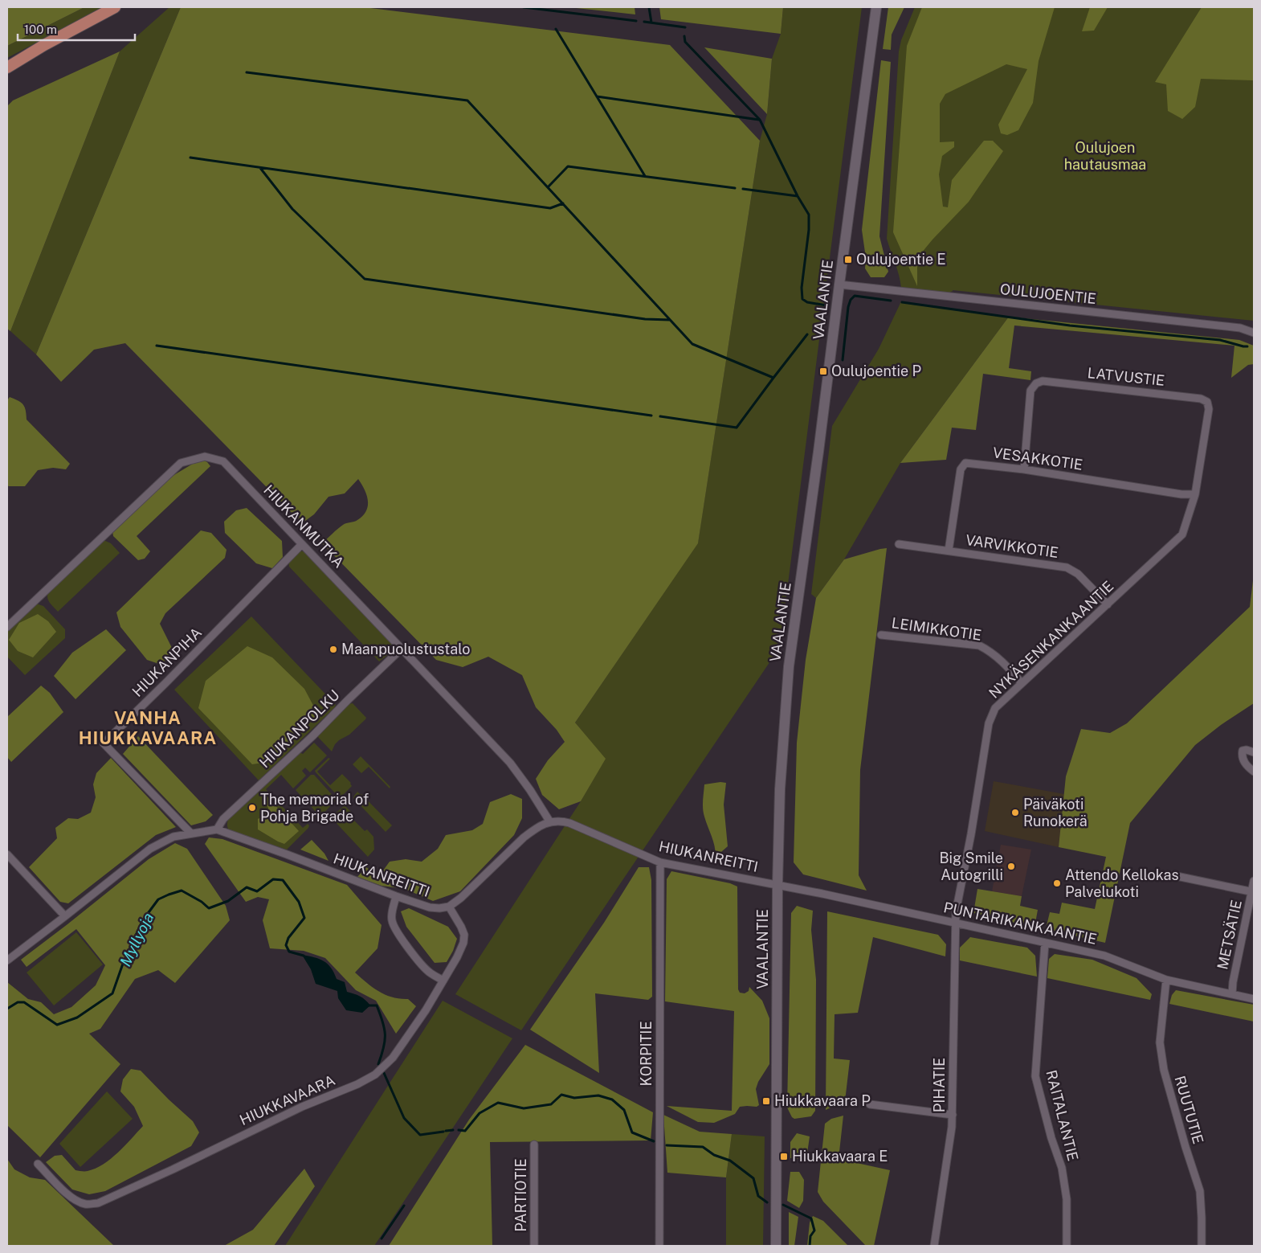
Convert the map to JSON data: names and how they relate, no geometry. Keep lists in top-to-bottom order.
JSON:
{
  "streets": {
    "street": [
      "OULUJOENTIE",
      "VAALANTIE",
      "LATVUSTIE",
      "VESAKKOTIE",
      "HIUKANMUTKA",
      "VARVIKKOTIE",
      "LEIMIKKOTIE",
      "NYKÄSENKANKAANTIE",
      "HIUKANPIHA",
      "HIUKANPOLKU",
      "HIUKANREITTI",
      "PUNTARIKANKAANTIE",
      "METSÄTIE",
      "KORPITIE",
      "PIHATIE",
      "HIUKKAVAARA",
      "RUUTUTIE",
      "RAITALANTIE",
      "PARTIOTIE"
    ]
  },
  "crossings": [
    ["OULUJOENTIE", "VAALANTIE"],
    ["VAALANTIE", "HIUKANREITTI"],
    ["VAALANTIE", "PUNTARIKANKAANTIE"],
    ["LATVUSTIE", "VESAKKOTIE"],
    ["LATVUSTIE", "NYKÄSENKANKAANTIE"],
    ["VESAKKOTIE", "VARVIKKOTIE"],
    ["VESAKKOTIE", "NYKÄSENKANKAANTIE"],
    ["HIUKANMUTKA", "HIUKANPIHA"],
    ["HIUKANMUTKA", "HIUKANPOLKU"],
    ["HIUKANMUTKA", "HIUKANREITTI"],
    ["VARVIKKOTIE", "NYKÄSENKANKAANTIE"],
    ["LEIMIKKOTIE", "NYKÄSENKANKAANTIE"],
    ["NYKÄSENKANKAANTIE", "PUNTARIKANKAANTIE"],
    ["NYKÄSENKANKAANTIE", "PIHATIE"],
    ["HIUKANPIHA", "HIUKANREITTI"],
    ["HIUKANPOLKU", "HIUKANREITTI"],
    ["HIUKANREITTI", "PUNTARIKANKAANTIE"],
    ["HIUKANREITTI", "KORPITIE"],
    ["HIUKANREITTI", "HIUKKAVAARA"],
    ["PUNTARIKANKAANTIE", "METSÄTIE"],
    ["PUNTARIKANKAANTIE", "PIHATIE"],
    ["PUNTARIKANKAANTIE", "RUUTUTIE"],
    ["PUNTARIKANKAANTIE", "RAITALANTIE"]
  ],
  "districts": ["VANHA HIUKKAVAARA"],
  "water": ["Myllyoja"],
  "parks": ["Oulujoen hautausmaa"],
  "places": {
    "transit": [
      "Oulujoentie E",
      "Oulujoentie P",
      "Hiukkavaara P",
      "Hiukkavaara E"
    ],
    "other": [
      "Maanpuolustustalo",
      "The memorial of Pohja Brigade",
      "Päiväkoti Runokerä",
      "Big Smile Autogrilli",
      "Attendo Kellokas Palvelukoti"
    ]
  },
  "scale_bar": "100 m"
}
